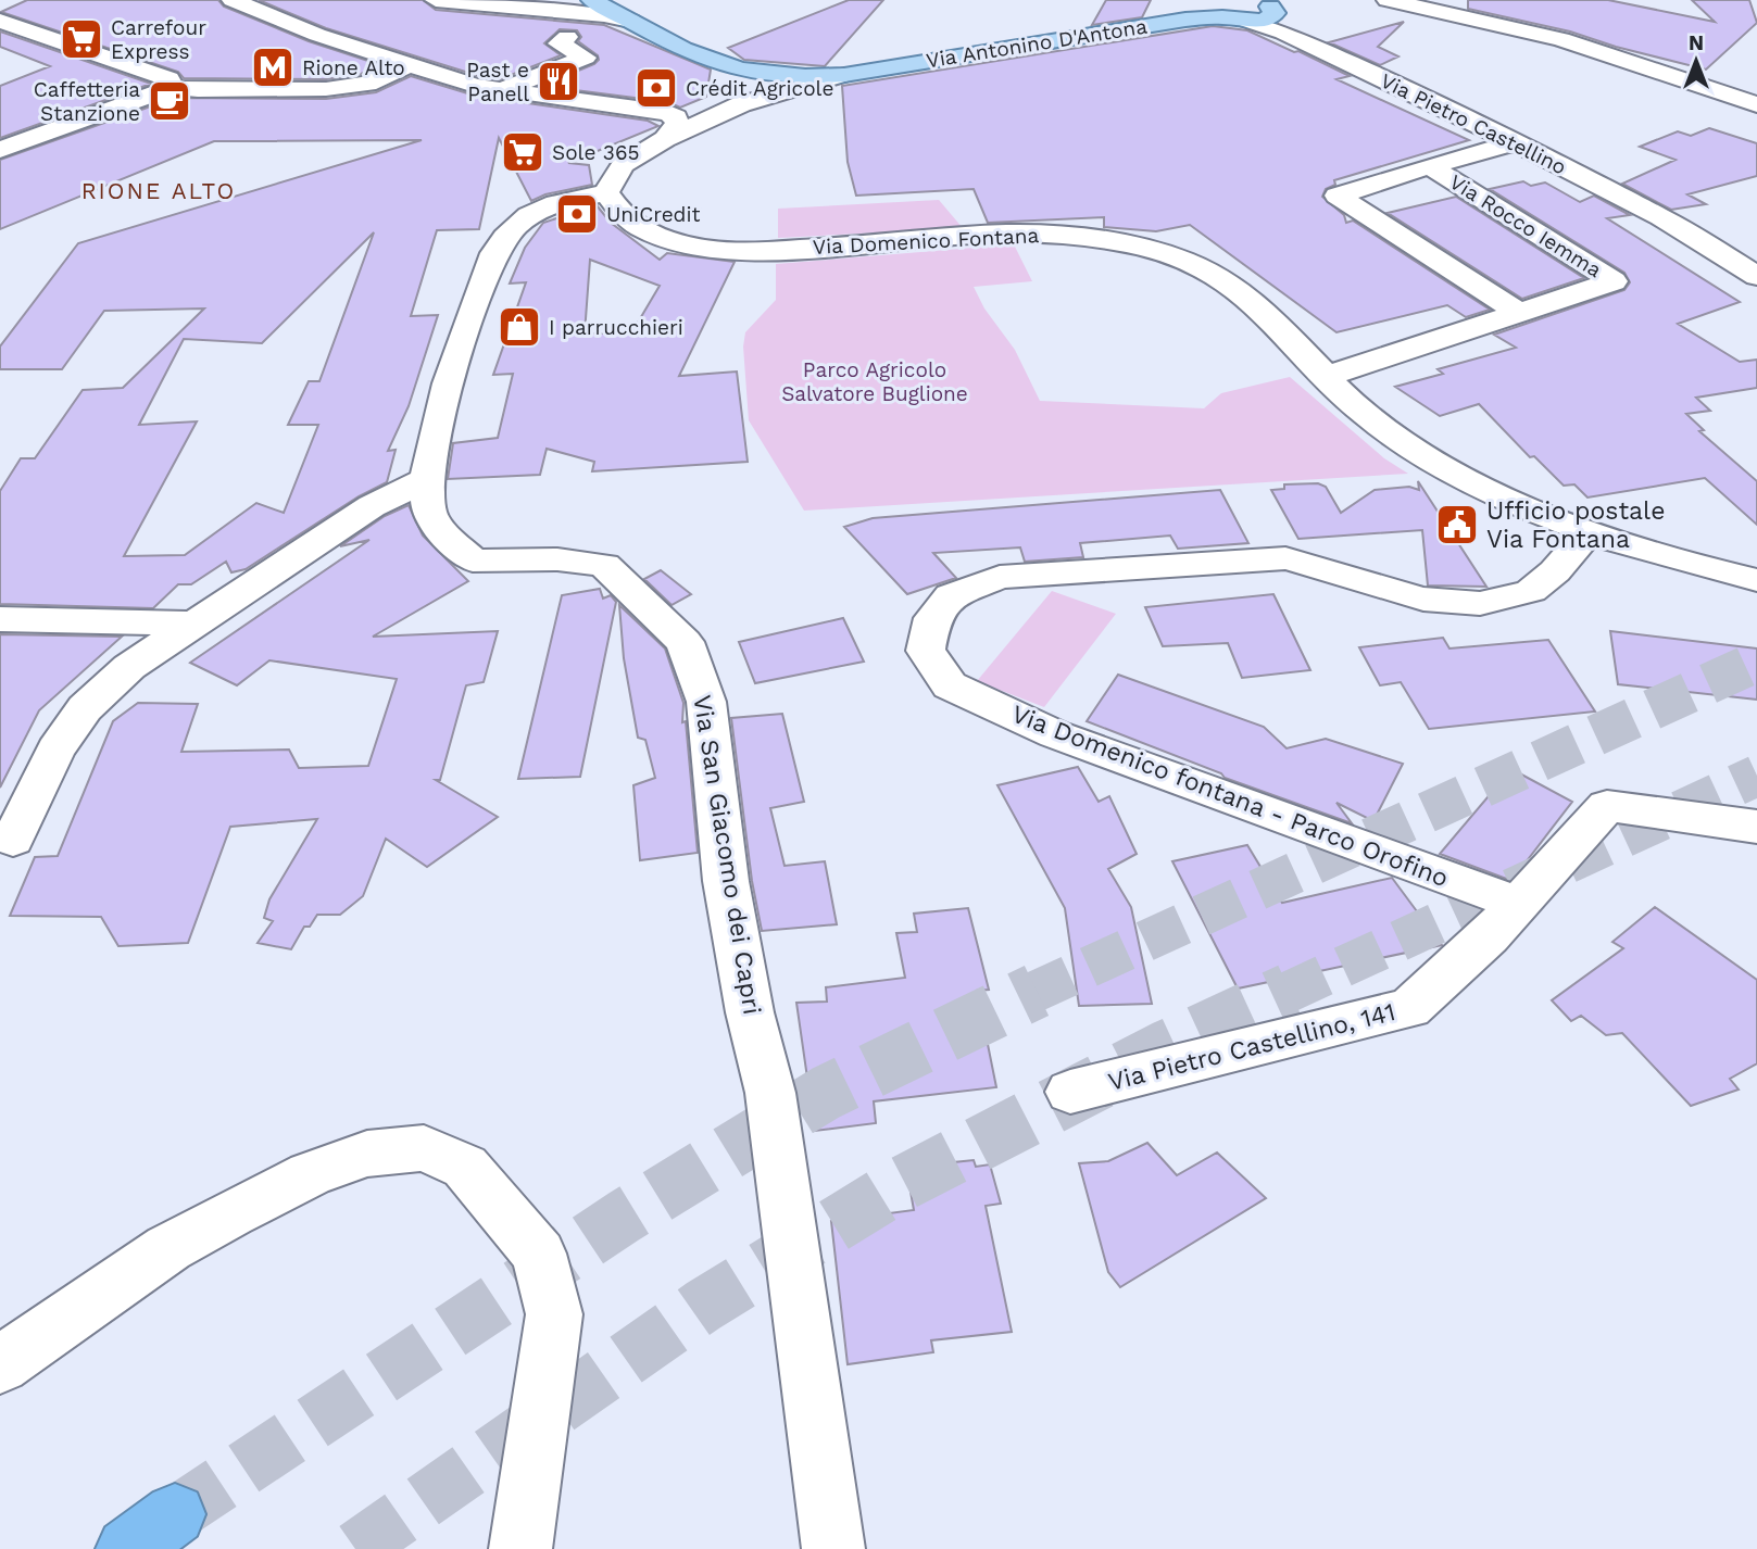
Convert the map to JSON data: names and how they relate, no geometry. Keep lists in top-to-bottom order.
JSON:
{
  "streets": {
    "main road": ["Via Antonino D'Antona"],
    "street": [
      "Via Pietro Castellino",
      "Via Rocco Iemma",
      "Via Domenico Fontana",
      "Via Domenico fontana - Parco Orofino",
      "Via San Giacomo dei Capri",
      "Via Pietro Castellino, 141"
    ]
  },
  "crossings": [
    ["Via Antonino D'Antona", "Via Pietro Castellino"],
    ["Via Pietro Castellino", "Via Rocco Iemma"],
    ["Via Rocco Iemma", "Via Domenico Fontana"],
    ["Via Domenico Fontana", "Via Domenico fontana - Parco Orofino"],
    ["Via Domenico fontana - Parco Orofino", "Via Pietro Castellino, 141"]
  ],
  "districts": ["RIONE ALTO"],
  "parks": ["Parco Agricolo Salvatore Buglione"],
  "places": {
    "supermarket": ["Carrefour Express", "Sole 365"],
    "metro station": ["Rione Alto"],
    "restaurant": ["Past e Panell"],
    "bank": ["Crédit Agricole", "UniCredit"],
    "cafe": ["Caffetteria Stanzione"],
    "shop": ["I parrucchieri"],
    "public building": ["Ufficio postale Via Fontana"]
  },
  "north": "top"
}
